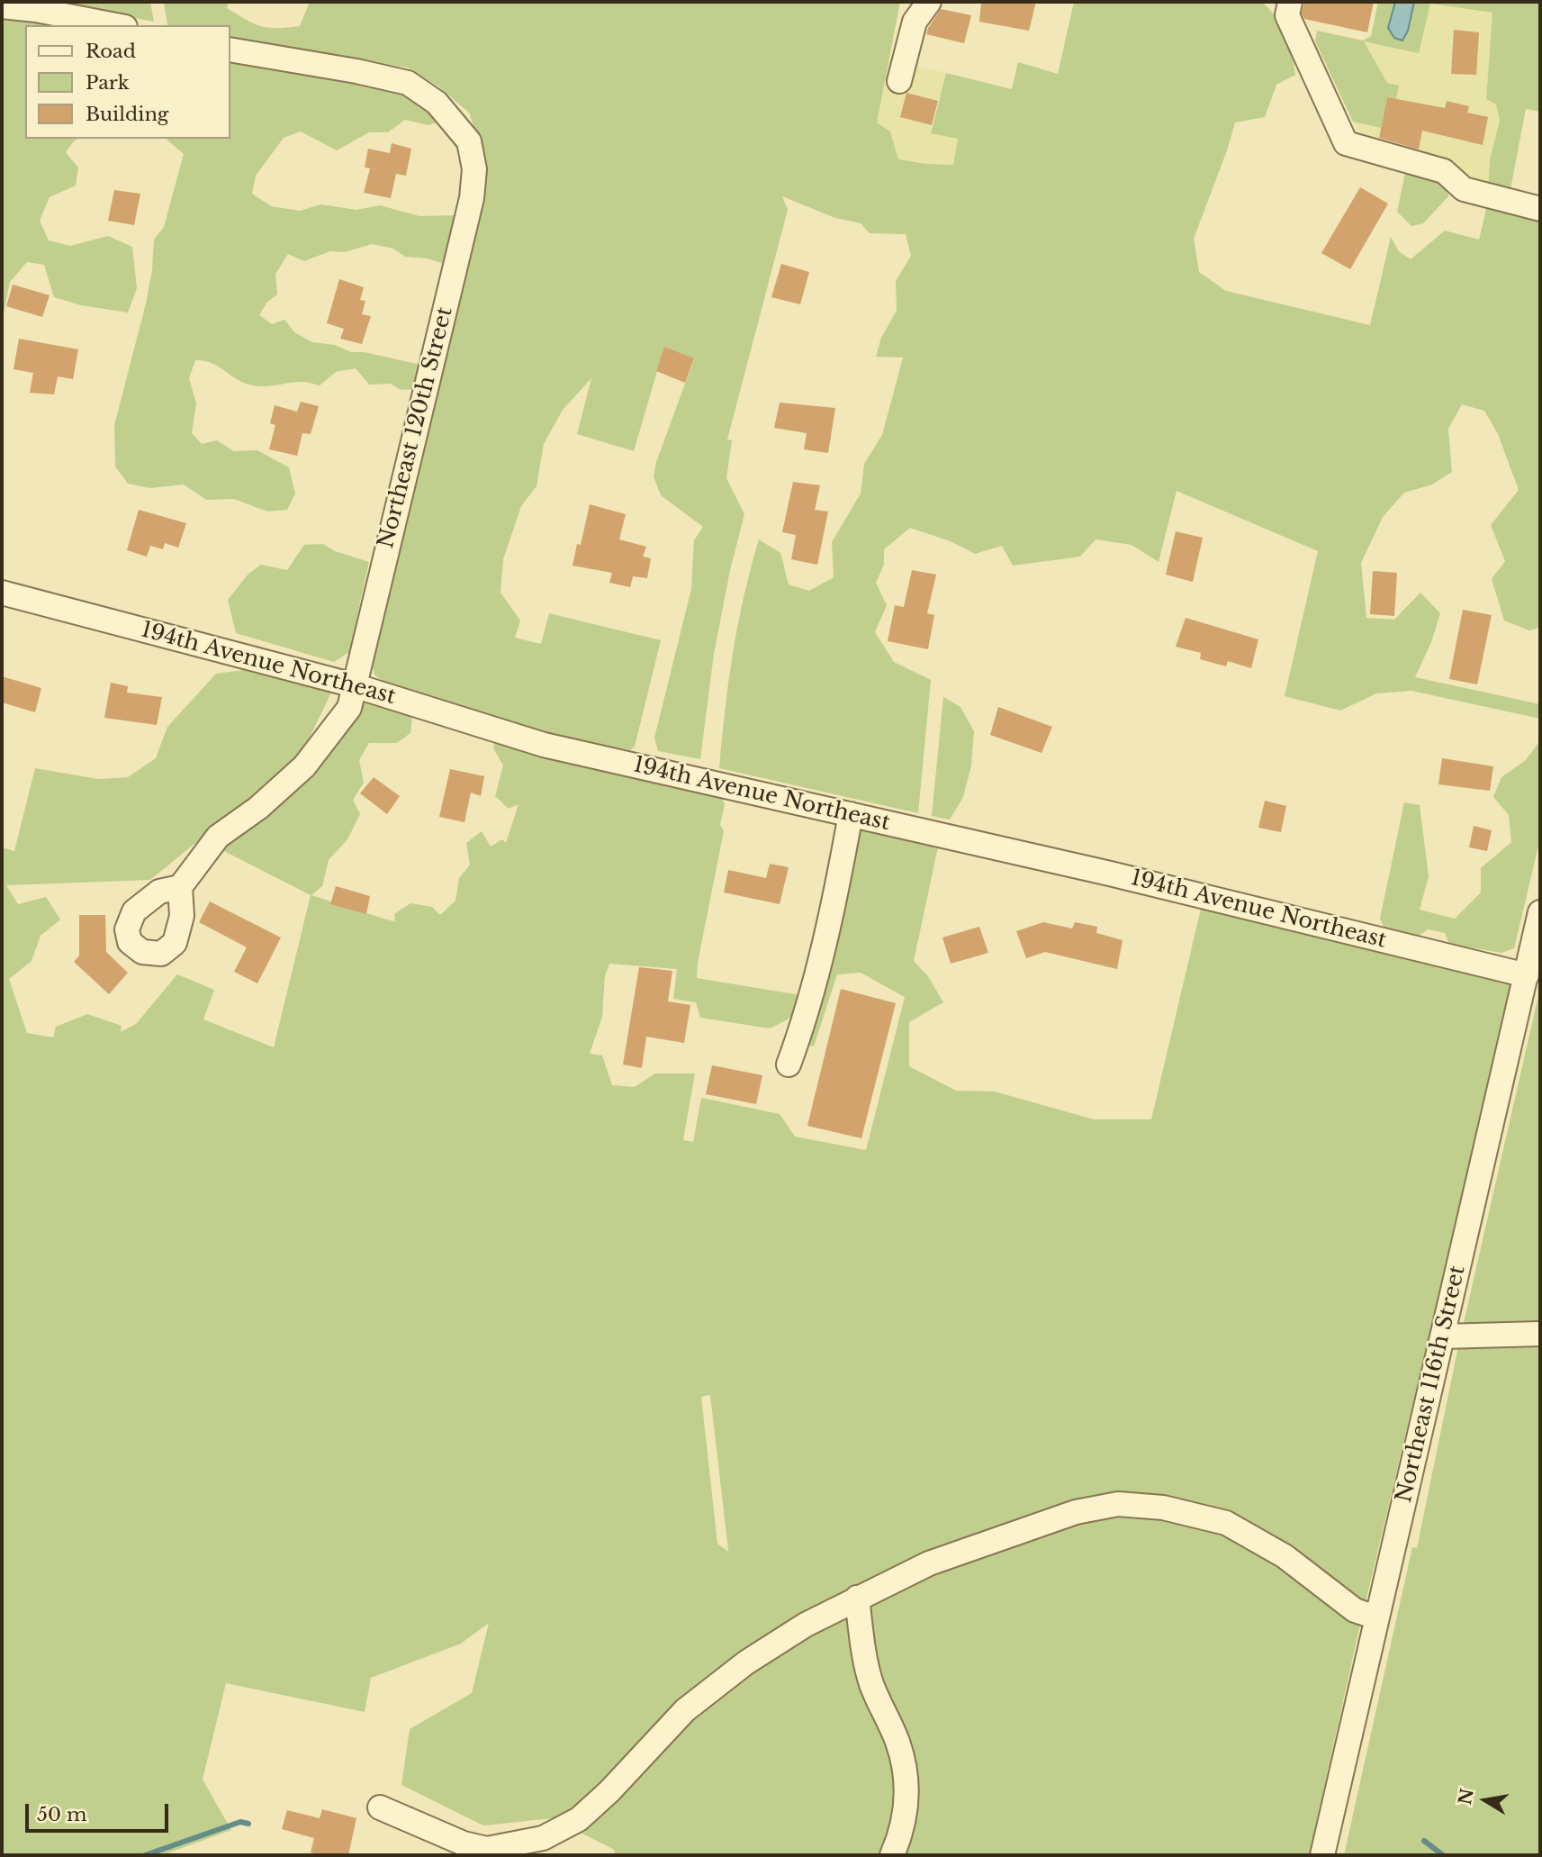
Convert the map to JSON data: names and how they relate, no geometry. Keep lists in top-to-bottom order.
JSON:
{
  "streets": {
    "street": ["Northeast 120th Street", "194th Avenue Northeast", "Northeast 116th Street"]
  },
  "crossings": [
    ["Northeast 120th Street", "194th Avenue Northeast"],
    ["194th Avenue Northeast", "Northeast 116th Street"]
  ],
  "legend": ["Road", "Park", "Building"],
  "scale_bar": "50 m",
  "north": "left"
}
